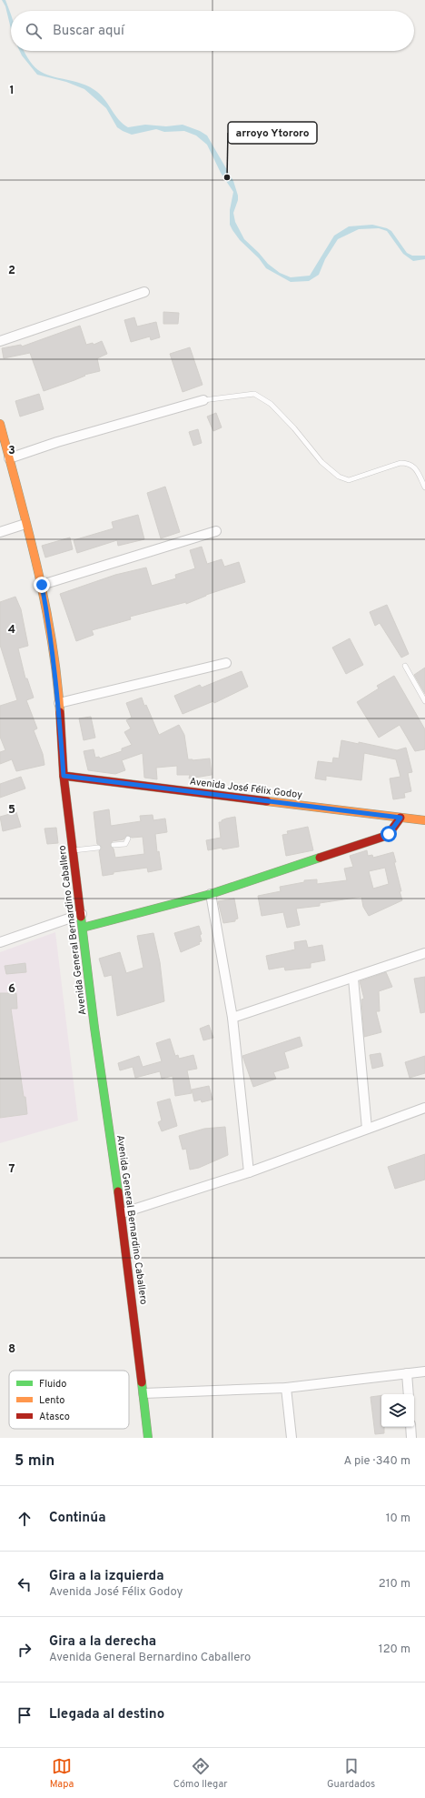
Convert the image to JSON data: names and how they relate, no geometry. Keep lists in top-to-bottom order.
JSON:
{
  "streets": {
    "main road": ["Avenida José Félix Godoy", "Avenida General Bernardino Caballero"]
  },
  "crossings": [
    ["Avenida José Félix Godoy", "Avenida General Bernardino Caballero"]
  ],
  "places": ["arroyo Ytororo"],
  "legend": ["Fluido", "Lento", "Atasco"],
  "page": {
    "search": "Buscar aquí",
    "heading": ["5 min", "A pie · 340 m"],
    "list": [
      ["Continúa", "10 m"],
      ["Gira a la izquierda", "Avenida José Félix Godoy", "210 m"],
      ["Gira a la derecha", "Avenida General Bernardino Caballero", "120 m"],
      "Llegada al destino"
    ],
    "nav": ["Mapa", "Cómo llegar", "Guardados"]
  },
  "grid": {
    "rows": [
      "1",
      "2",
      "3",
      "4",
      "5",
      "6",
      "7",
      "8"
    ]
  }
}
